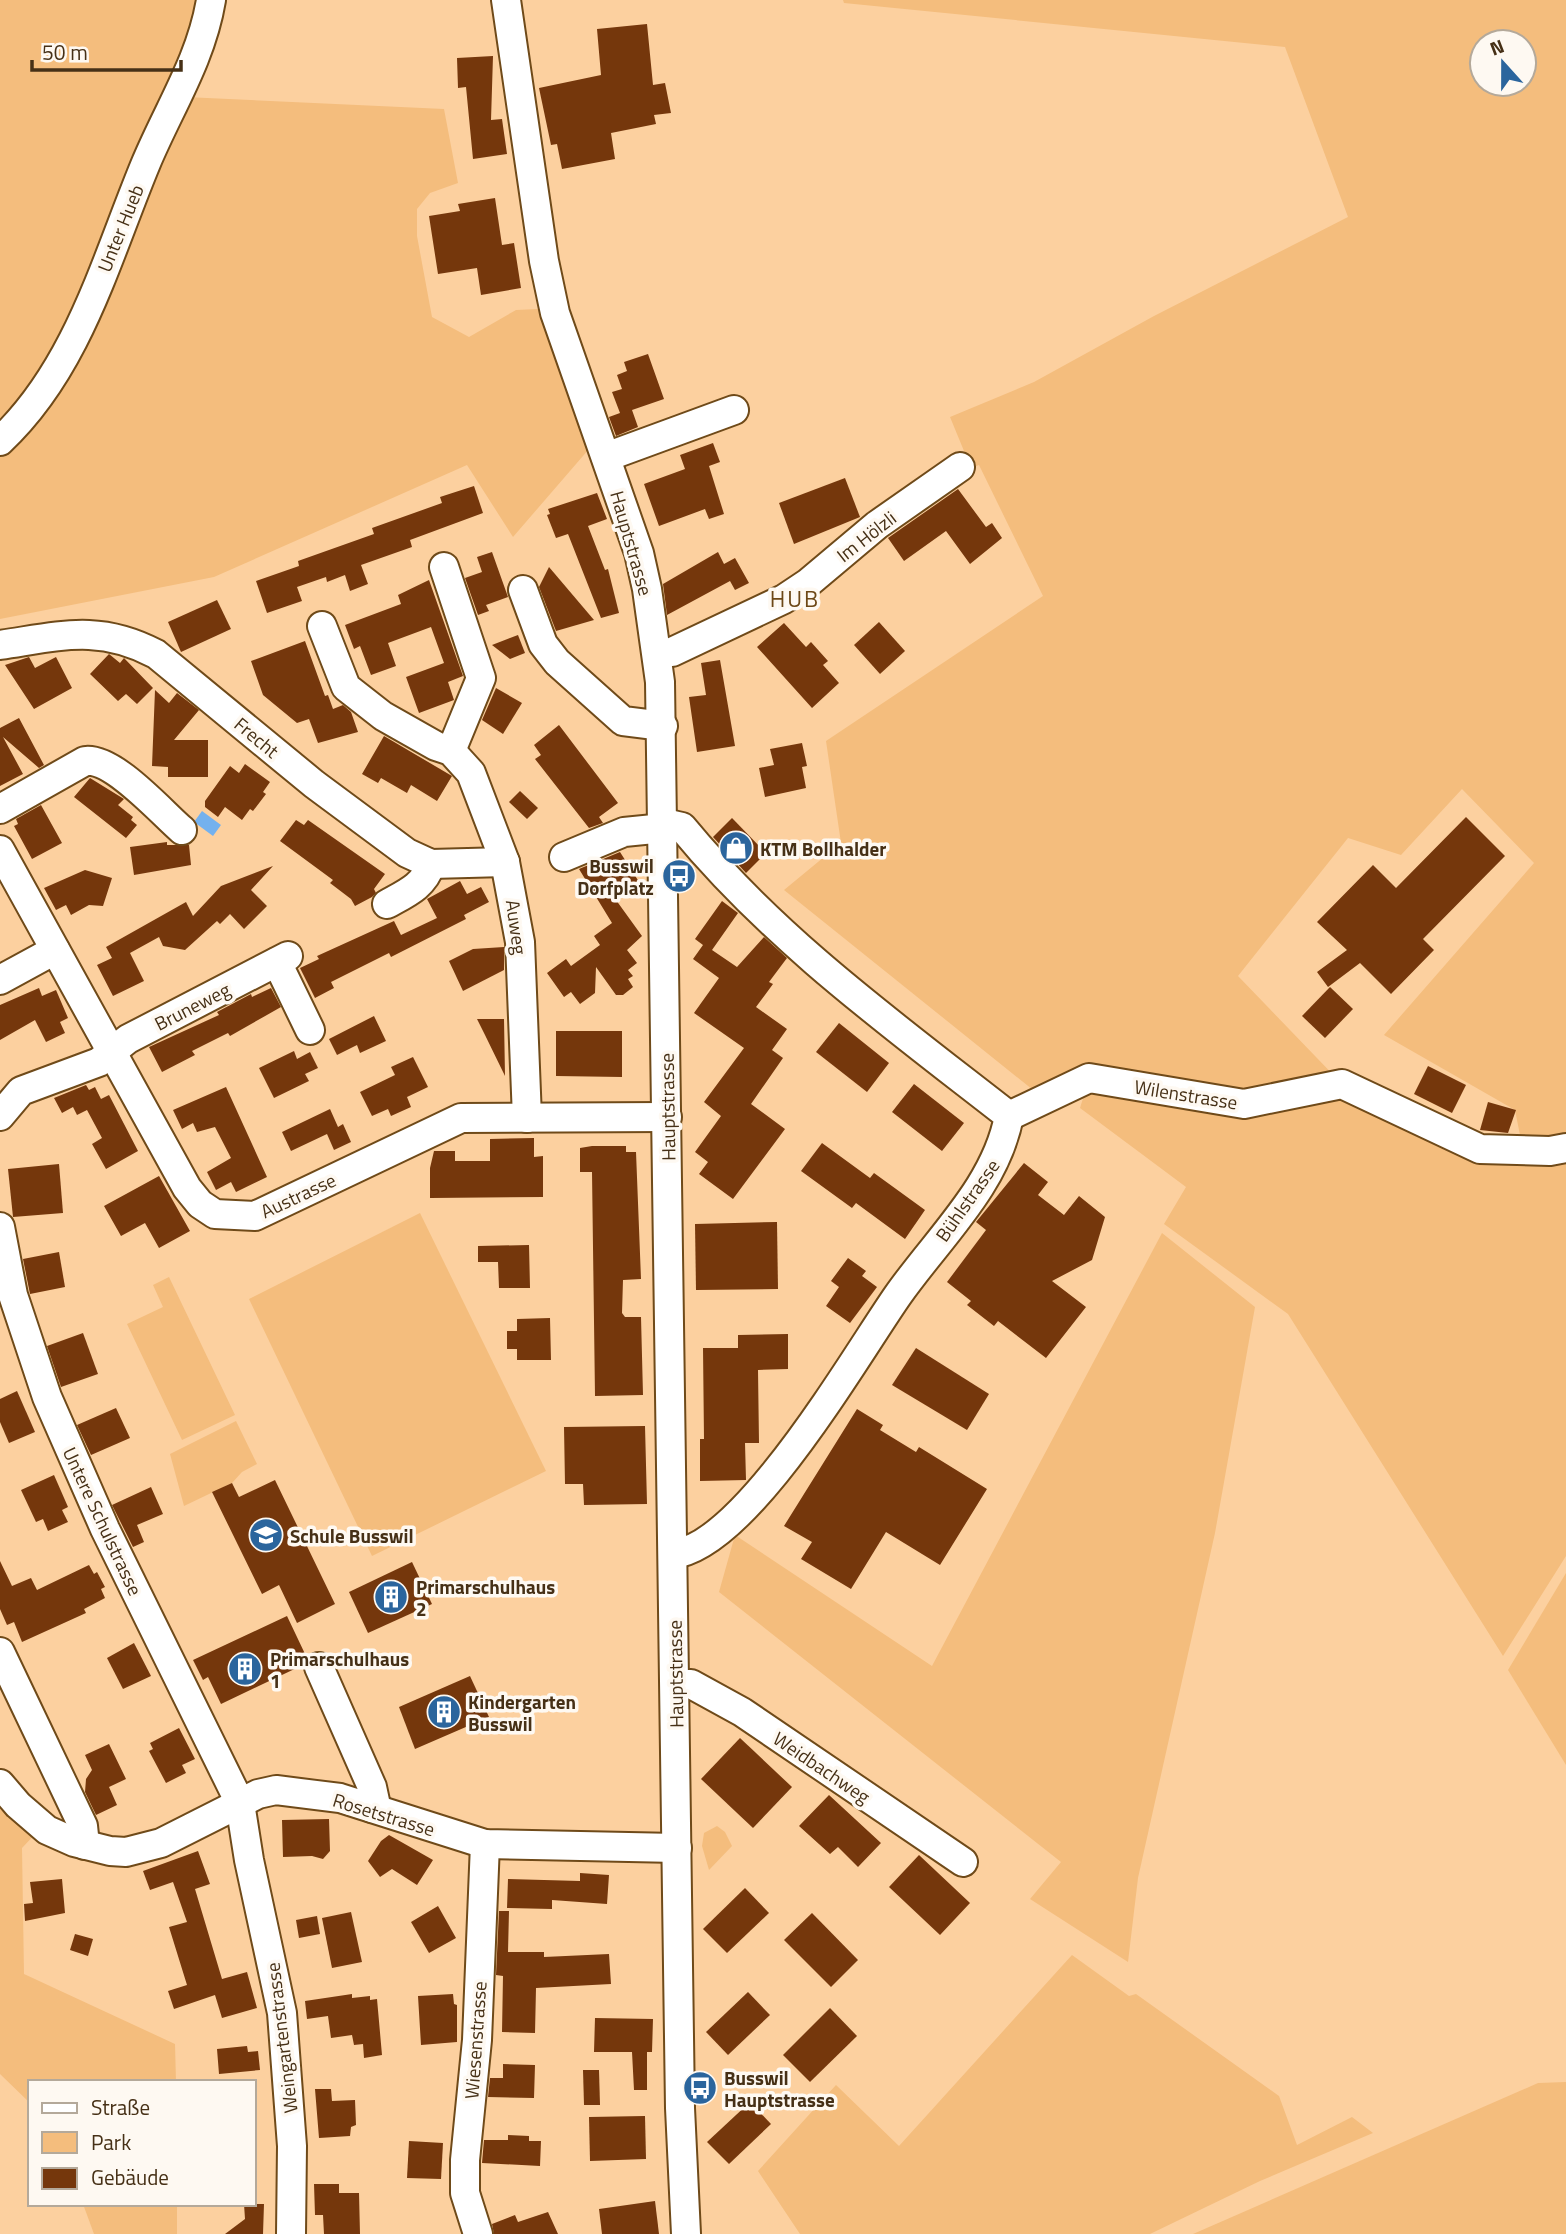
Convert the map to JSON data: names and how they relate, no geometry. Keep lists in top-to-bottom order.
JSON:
{
  "streets": {
    "street": [
      "Unter Hueb",
      "Im Hölzli",
      "Hauptstrasse",
      "Frecht",
      "Auweg",
      "Bruneweg",
      "Wilenstrasse",
      "Austrasse",
      "Bühlstrasse",
      "Untere Schulstrasse",
      "Weidbachweg",
      "Rosetstrasse",
      "Weingartenstrasse",
      "Wiesenstrasse"
    ]
  },
  "crossings": [
    ["Im Hölzli", "Hauptstrasse"],
    ["Hauptstrasse", "Austrasse"],
    ["Hauptstrasse", "Bühlstrasse"],
    ["Hauptstrasse", "Weidbachweg"],
    ["Hauptstrasse", "Rosetstrasse"],
    ["Frecht", "Auweg"],
    ["Auweg", "Austrasse"],
    ["Bruneweg", "Austrasse"],
    ["Wilenstrasse", "Bühlstrasse"],
    ["Untere Schulstrasse", "Rosetstrasse"],
    ["Untere Schulstrasse", "Weingartenstrasse"],
    ["Rosetstrasse", "Weingartenstrasse"],
    ["Rosetstrasse", "Wiesenstrasse"]
  ],
  "districts": ["HUB"],
  "places": {
    "shop": ["KTM Bollhalder"],
    "bus stop": ["Busswil Dorfplatz", "Busswil Hauptstrasse"],
    "school or university": ["Schule Busswil"],
    "building": ["Primarschulhaus 2", "Primarschulhaus 1", "Kindergarten Busswil"]
  },
  "legend": ["Straße", "Park", "Gebäude"],
  "scale_bar": "50 m",
  "north": "top"
}
